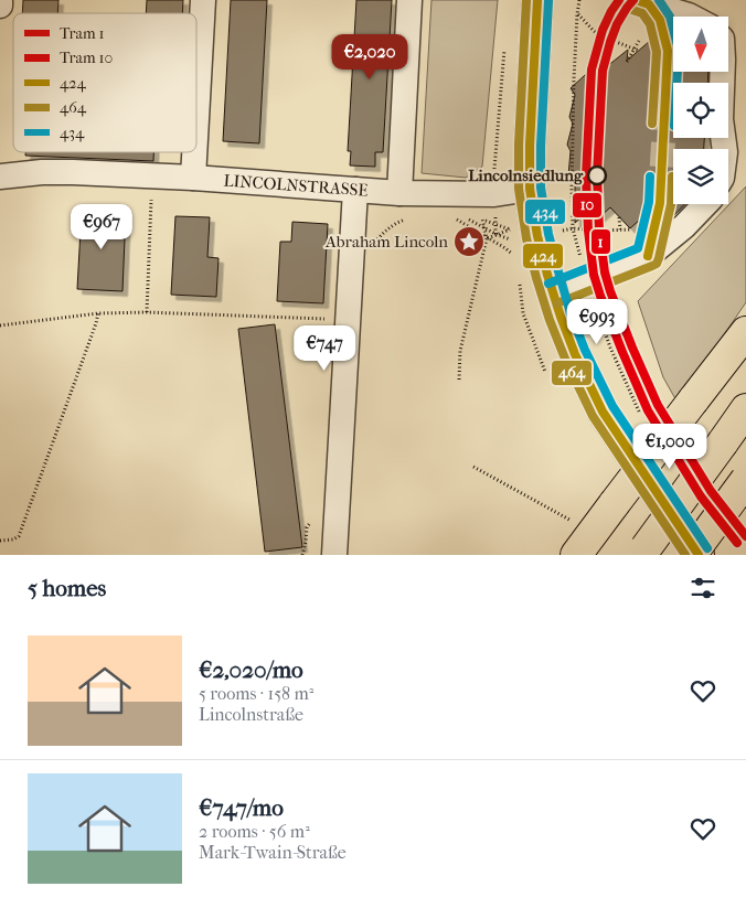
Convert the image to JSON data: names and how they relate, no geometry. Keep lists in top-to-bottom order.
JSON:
{
  "streets": {
    "street": ["LINCOLNSTRASSE"]
  },
  "places": {
    "other": ["Lincolnsiedlung"],
    "place": ["Abraham Lincoln"]
  },
  "lines": [
    "tram line 1",
    "tram line 10",
    "transit line 424",
    "transit line 464",
    "transit line 434"
  ],
  "legend": [
    "Tram 1",
    "Tram 10",
    "424",
    "464",
    "434"
  ],
  "north": "bottom",
  "page": {
    "price": [
      "€2,020",
      "€967",
      "€993",
      "€747",
      "€1,000"
    ],
    "heading": "5 homes",
    "list": [
      {
        "name": "€2,020/mo",
        "note": "5 rooms · 158 m² · Lincolnstraße"
      },
      {
        "name": "€747/mo",
        "note": "2 rooms · 56 m² · Mark-Twain-Straße"
      }
    ]
  }
}
